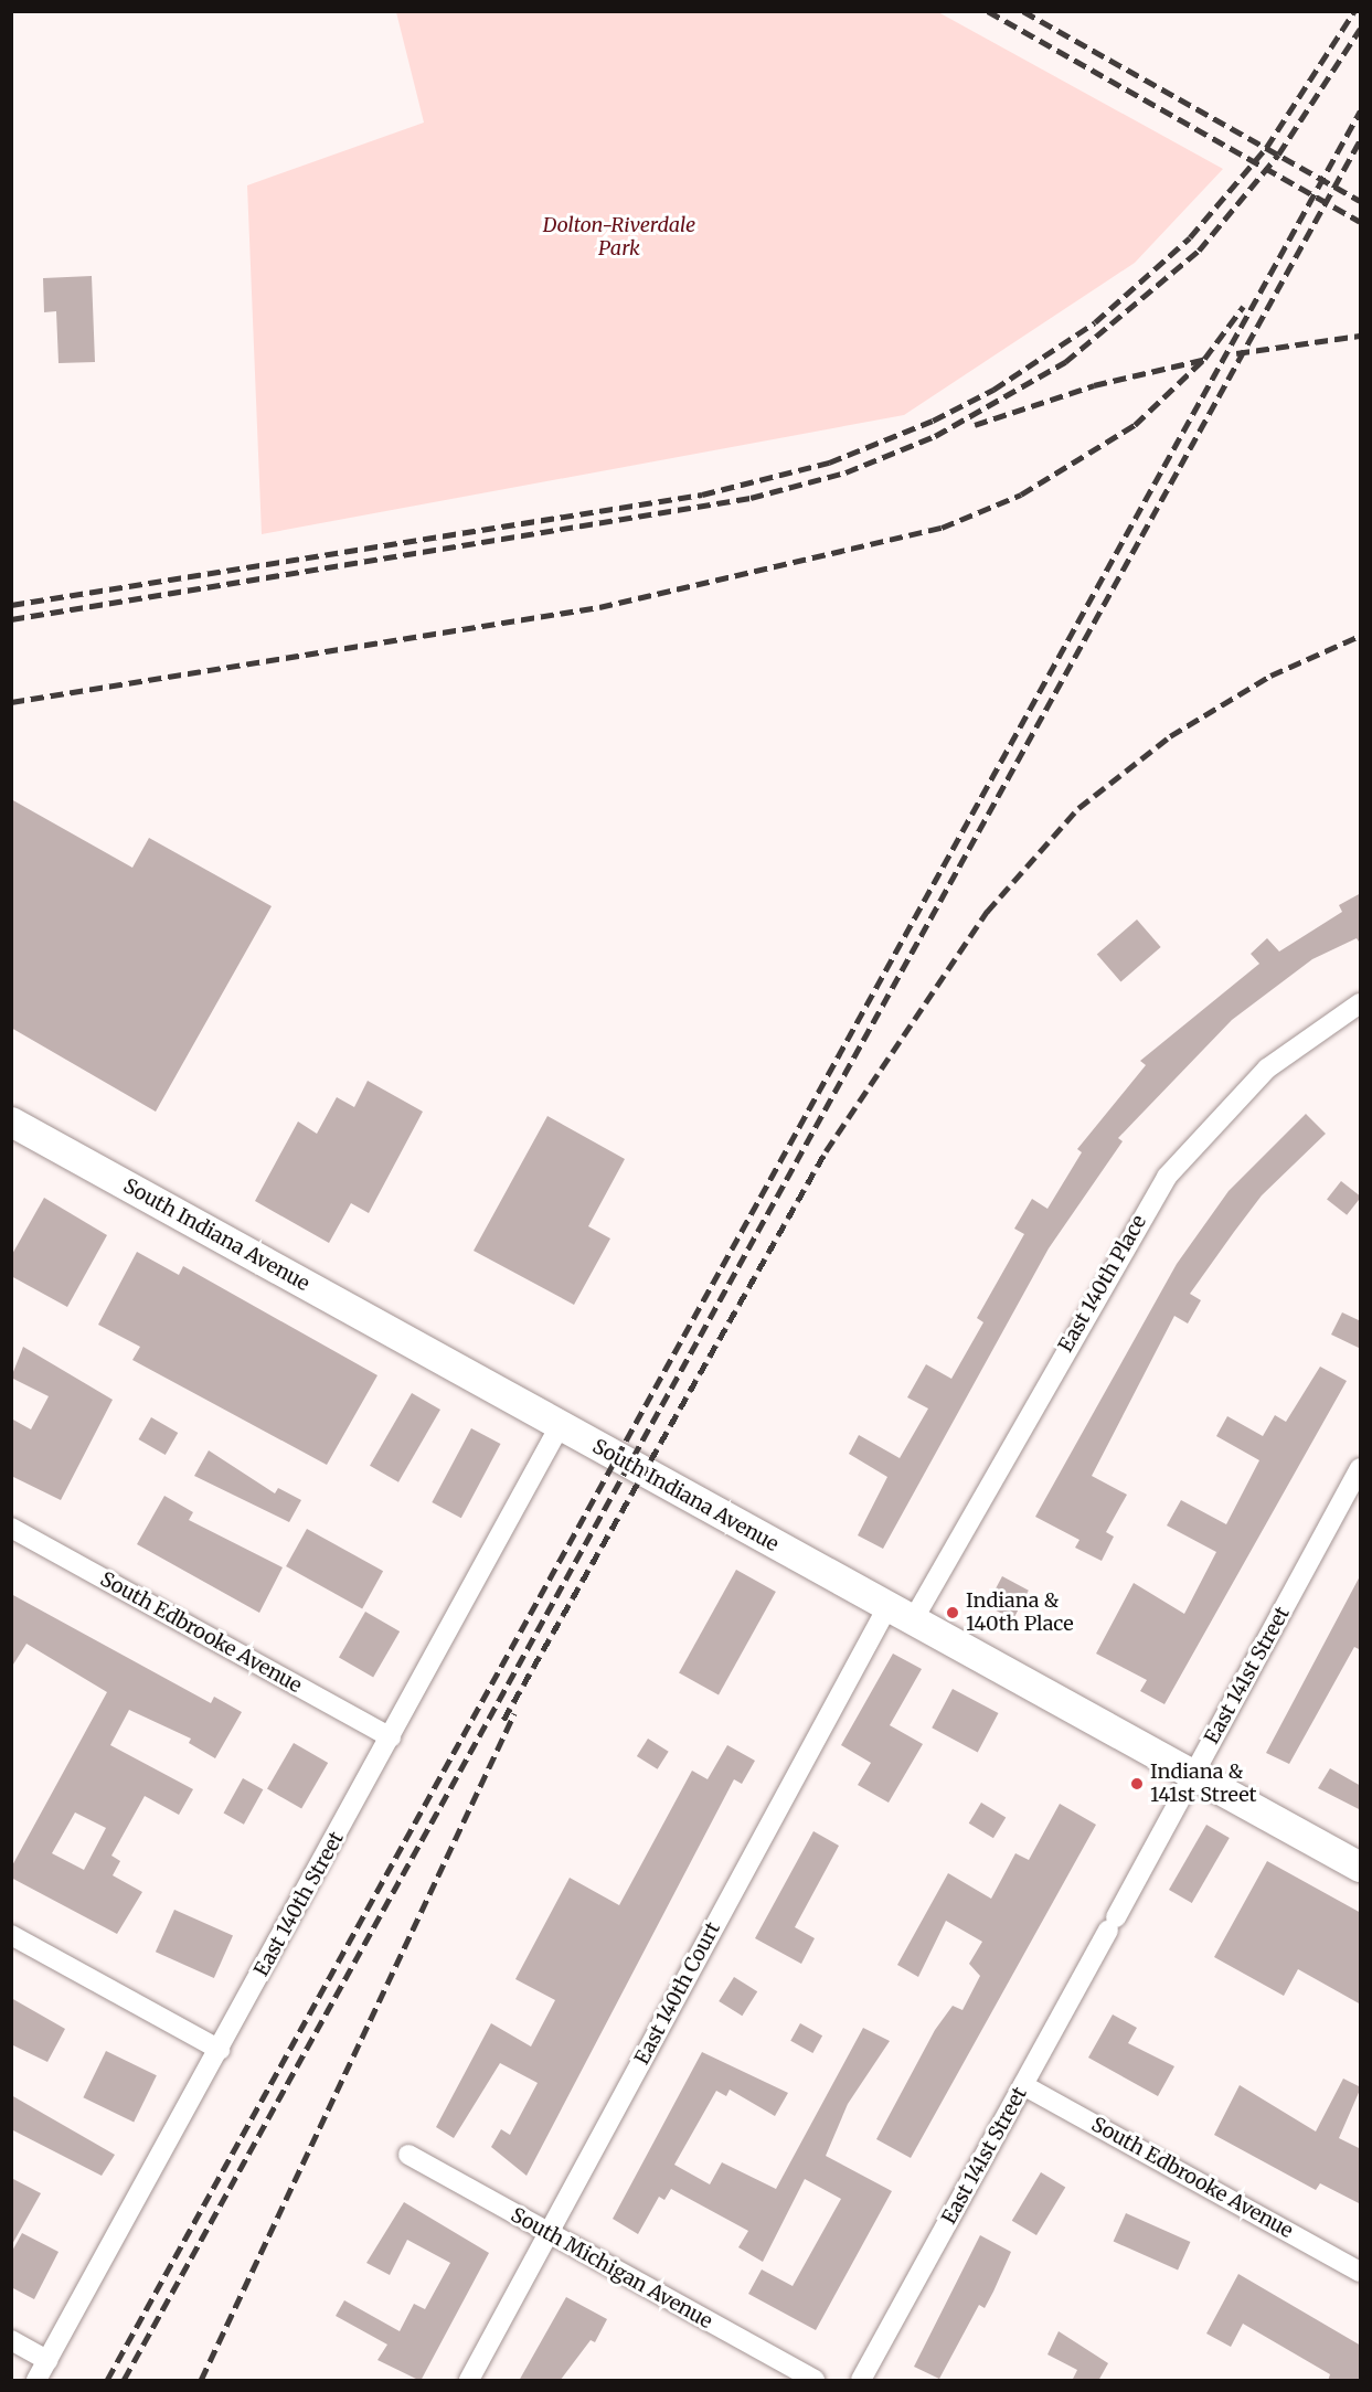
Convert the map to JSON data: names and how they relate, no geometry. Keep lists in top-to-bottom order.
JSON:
{
  "streets": {
    "main road": ["South Indiana Avenue"],
    "street": [
      "East 140th Place",
      "South Edbrooke Avenue",
      "East 141st Street",
      "East 140th Street",
      "East 140th Court",
      "South Michigan Avenue"
    ]
  },
  "crossings": [
    ["South Indiana Avenue", "East 140th Place"],
    ["South Indiana Avenue", "East 141st Street"],
    ["South Indiana Avenue", "East 140th Street"],
    ["South Indiana Avenue", "East 140th Court"],
    ["East 140th Place", "East 140th Court"],
    ["South Edbrooke Avenue", "East 141st Street"],
    ["South Edbrooke Avenue", "East 140th Street"],
    ["East 140th Court", "South Michigan Avenue"]
  ],
  "parks": ["Dolton-Riverdale Park"],
  "places": ["Indiana & 140th Place", "Indiana & 141st Street"]
}
